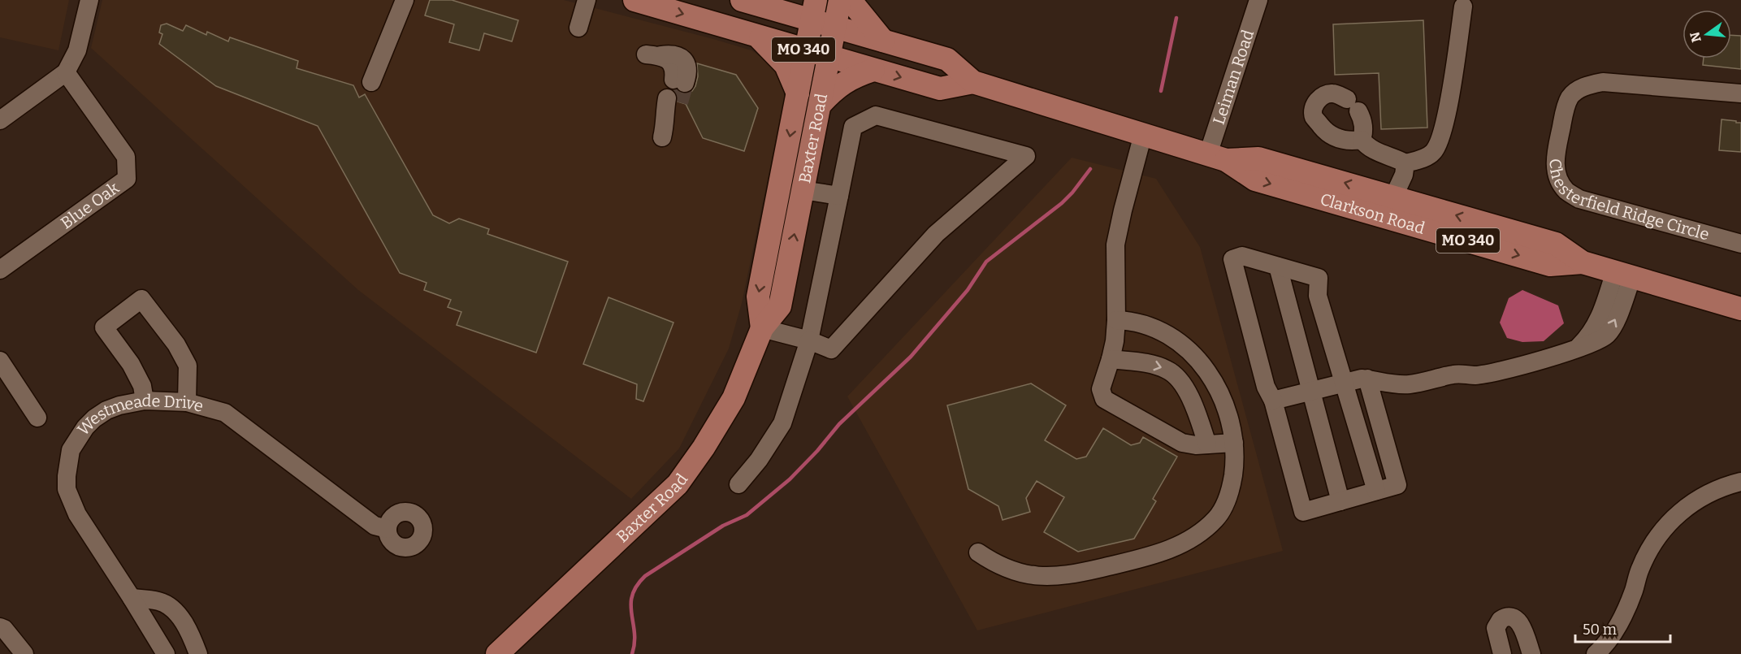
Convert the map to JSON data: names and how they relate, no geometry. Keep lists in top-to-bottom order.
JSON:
{
  "streets": {
    "main road": ["MO 340", "Baxter Road", "Clarkson Road"],
    "street": [
      "Leiman Road",
      "Chesterfield Ridge Circle",
      "Blue Oak",
      "Westmeade Drive"
    ]
  },
  "crossings": [
    ["Leiman Road", "Clarkson Road"],
    ["Baxter Road", "Clarkson Road"]
  ],
  "scale_bar": "50 m",
  "north": "left"
}
